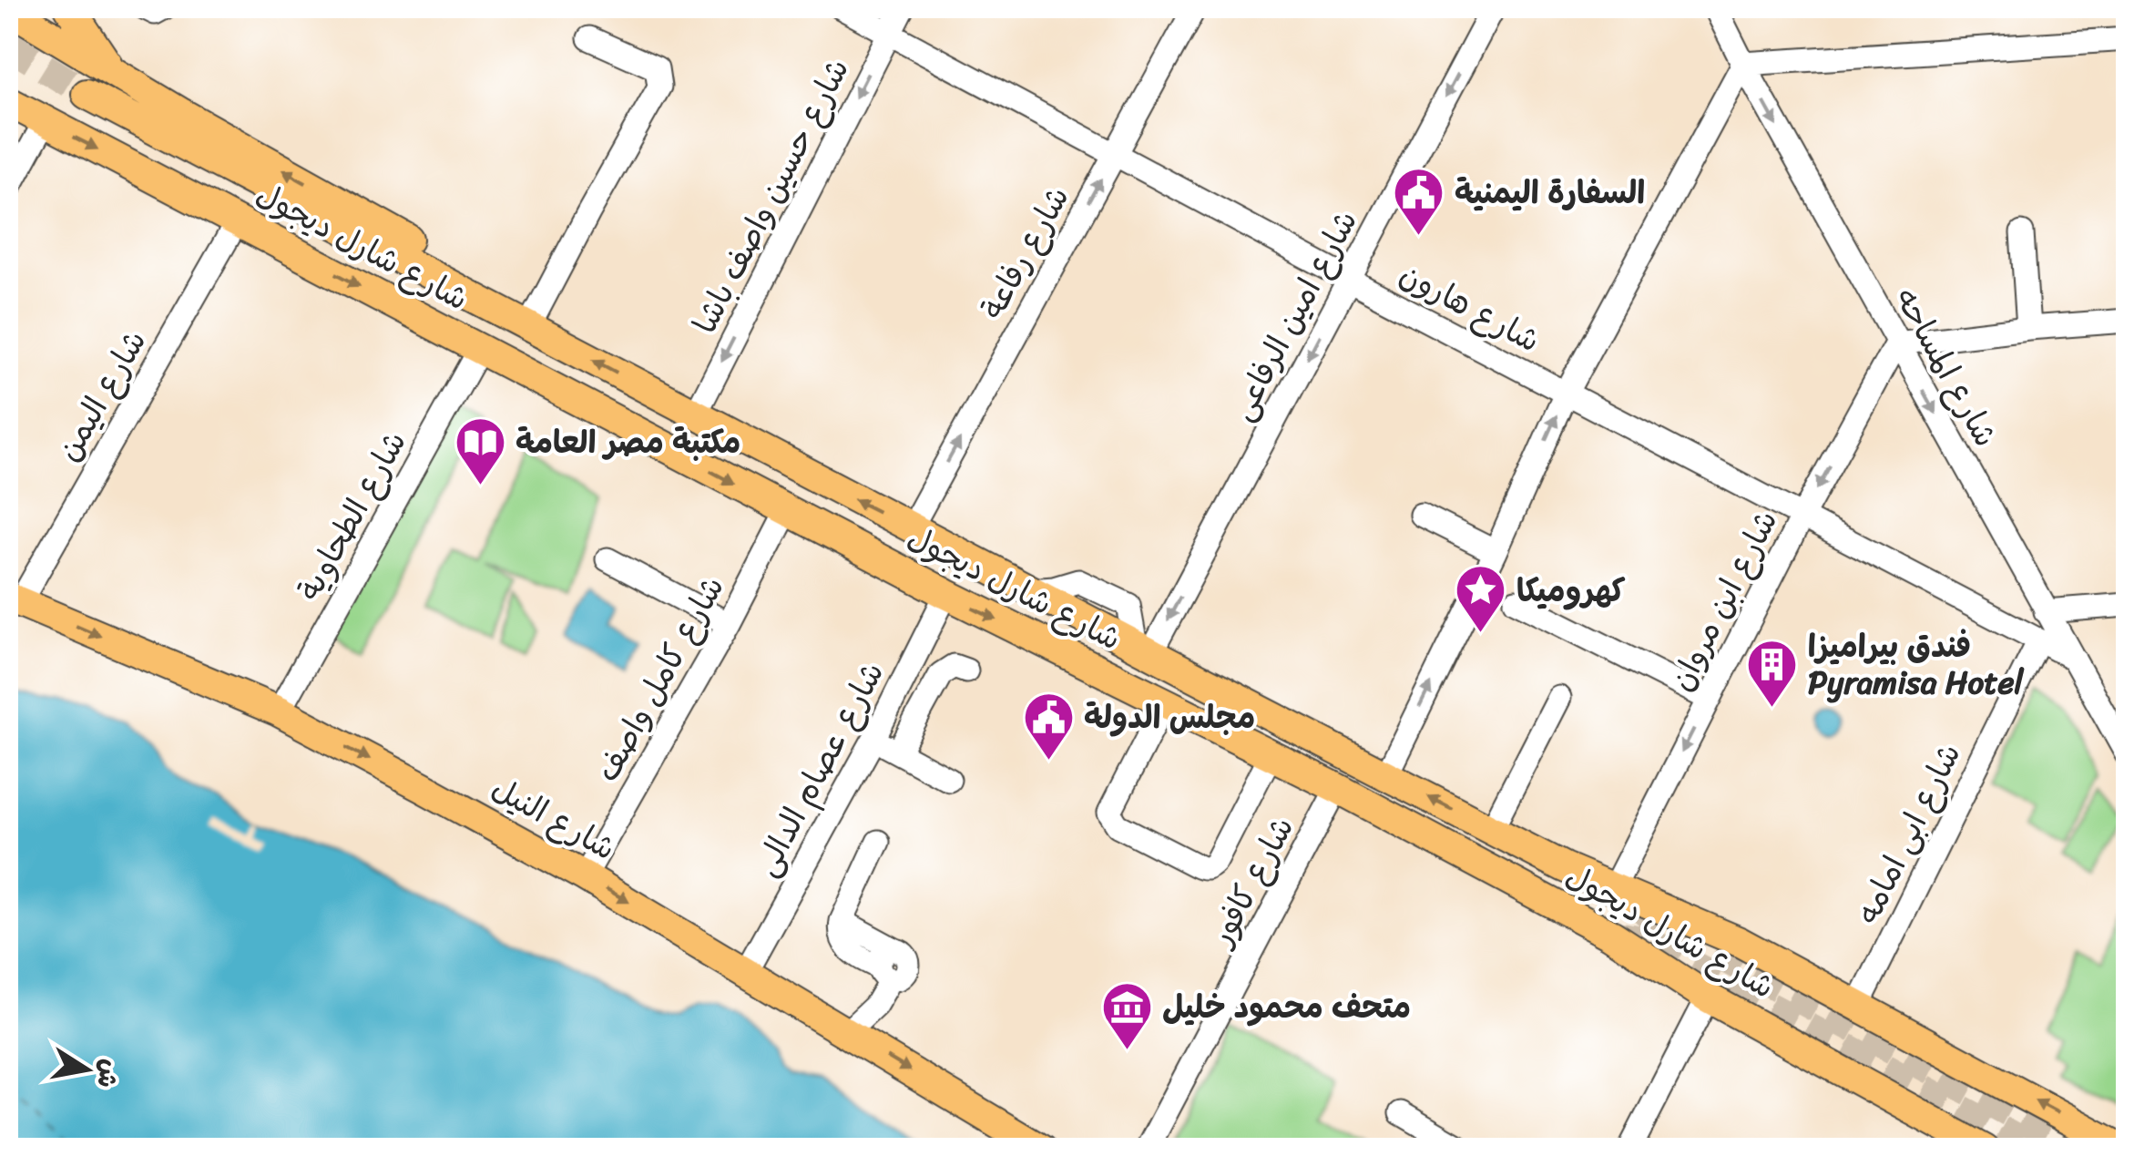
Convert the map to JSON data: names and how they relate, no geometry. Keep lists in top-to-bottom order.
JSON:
{
  "streets": {
    "main road": ["شارع شارل ديجول", "شارع النيل"],
    "street": [
      "شارع حسين واصف باشا",
      "شارع رفاعة",
      "شارع هارون",
      "شارع امين الرفاعى",
      "شارع المساحه",
      "شارع اليمن",
      "شارع الطحاوية",
      "شارع ابن مروان",
      "شارع كامل واصف",
      "شارع عصام الدالى",
      "شارع ابى امامه",
      "شارع كافور"
    ]
  },
  "crossings": [
    ["شارع حسين واصف باشا", "شارع شارل ديجول"],
    ["شارع حسين واصف باشا", "شارع هارون"],
    ["شارع شارل ديجول", "شارع رفاعة"],
    ["شارع شارل ديجول", "شارع امين الرفاعى"],
    ["شارع شارل ديجول", "شارع اليمن"],
    ["شارع شارل ديجول", "شارع الطحاوية"],
    ["شارع شارل ديجول", "شارع ابن مروان"],
    ["شارع شارل ديجول", "شارع كامل واصف"],
    ["شارع شارل ديجول", "شارع عصام الدالى"],
    ["شارع شارل ديجول", "شارع ابى امامه"],
    ["شارع شارل ديجول", "شارع كافور"],
    ["شارع رفاعة", "شارع هارون"],
    ["شارع هارون", "شارع امين الرفاعى"],
    ["شارع هارون", "شارع المساحه"],
    ["شارع هارون", "شارع ابن مروان"],
    ["شارع هارون", "شارع ابى امامه"],
    ["شارع المساحه", "شارع ابن مروان"],
    ["شارع اليمن", "شارع النيل"],
    ["شارع الطحاوية", "شارع النيل"],
    ["شارع كامل واصف", "شارع النيل"],
    ["شارع عصام الدالى", "شارع النيل"]
  ],
  "one_way": [
    "شارع حسين واصف باشا",
    "شارع رفاعة",
    "شارع امين الرفاعى",
    "شارع المساحه",
    "شارع النيل"
  ],
  "places": {
    "public building": ["السفارة اليمنية", "مجلس الدولة"],
    "library": ["مكتبة مصر العامة"],
    "place": ["كهروميكا"],
    "building": ["فندق بيراميزا Pyramisa Hotel"],
    "museum": ["متحف محمود خليل"]
  },
  "north": "right"
}
